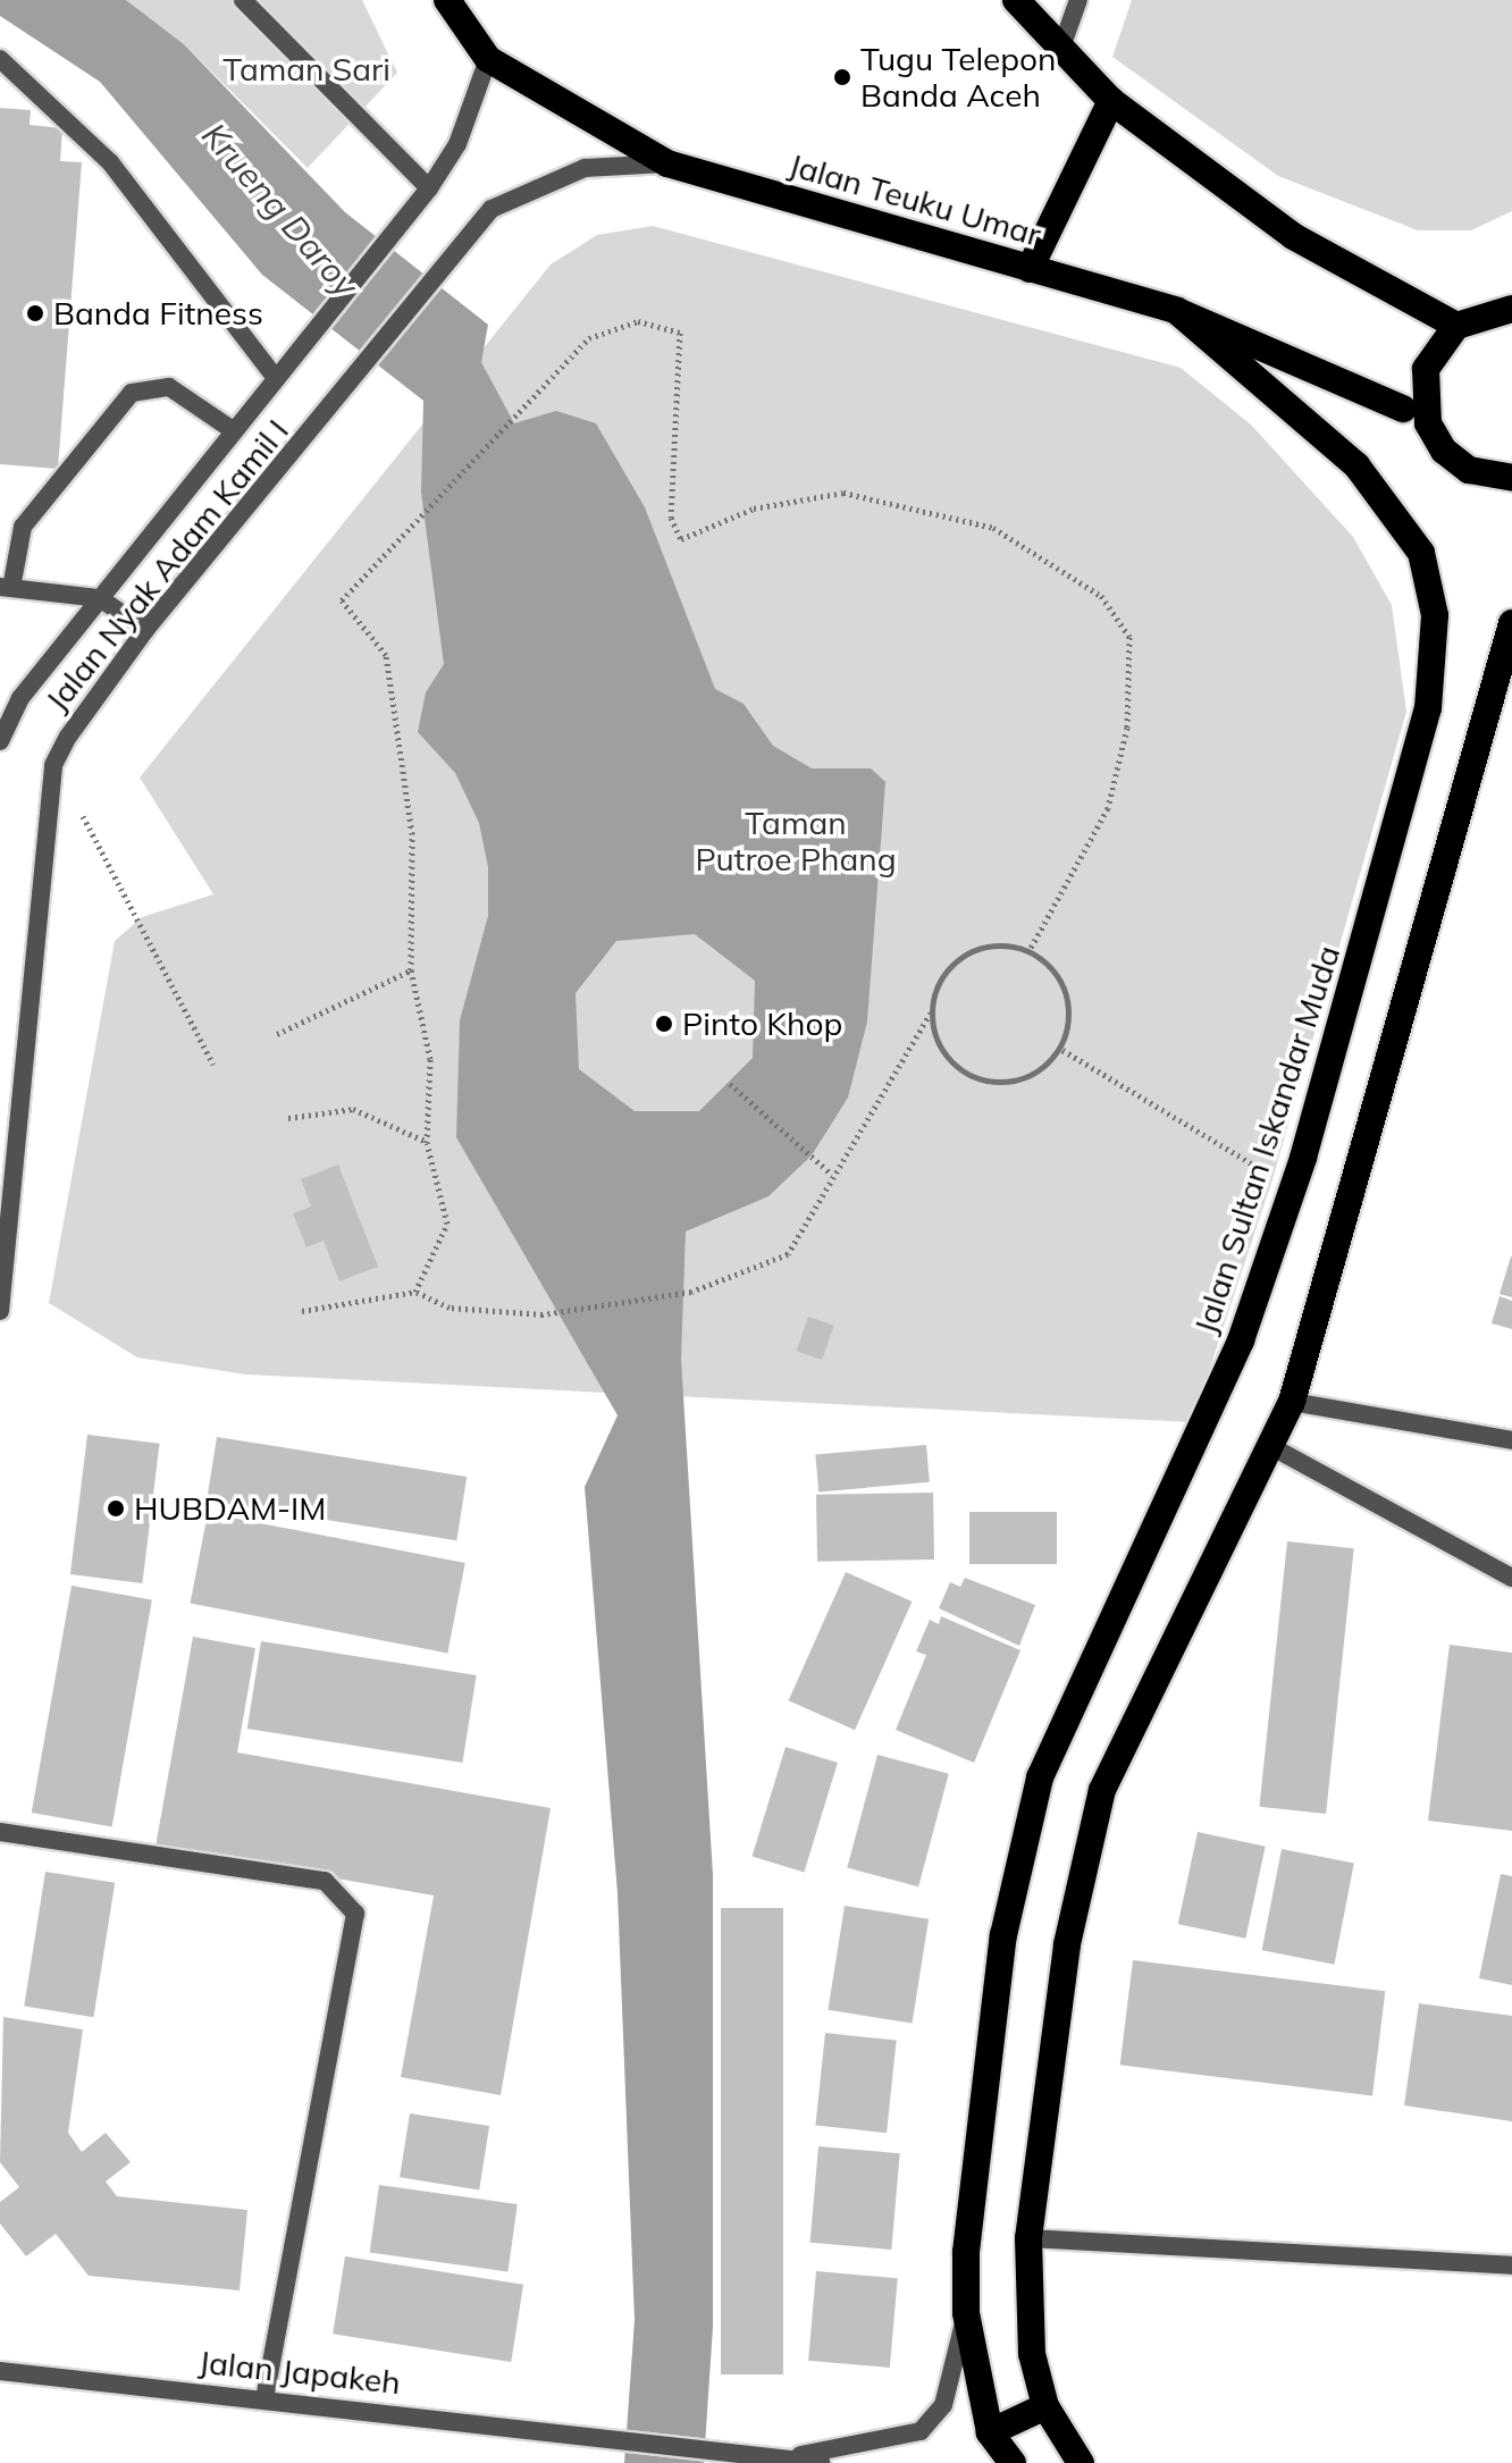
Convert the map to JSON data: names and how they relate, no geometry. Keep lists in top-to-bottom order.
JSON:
{
  "streets": {
    "highway": ["Jalan Teuku Umar", "Jalan Sultan Iskandar Muda"],
    "street": ["Jalan Nyak Adam Kamil I", "Jalan Japakeh"]
  },
  "crossings": [
    ["Jalan Teuku Umar", "Jalan Nyak Adam Kamil I"],
    ["Jalan Teuku Umar", "Jalan Sultan Iskandar Muda"]
  ],
  "water": ["Krueng Daroy"],
  "parks": ["Taman Sari", "Taman Putroe Phang"],
  "places": [
    "Tugu Telepon Banda Aceh",
    "Banda Fitness",
    "Pinto Khop",
    "HUBDAM-IM"
  ]
}
